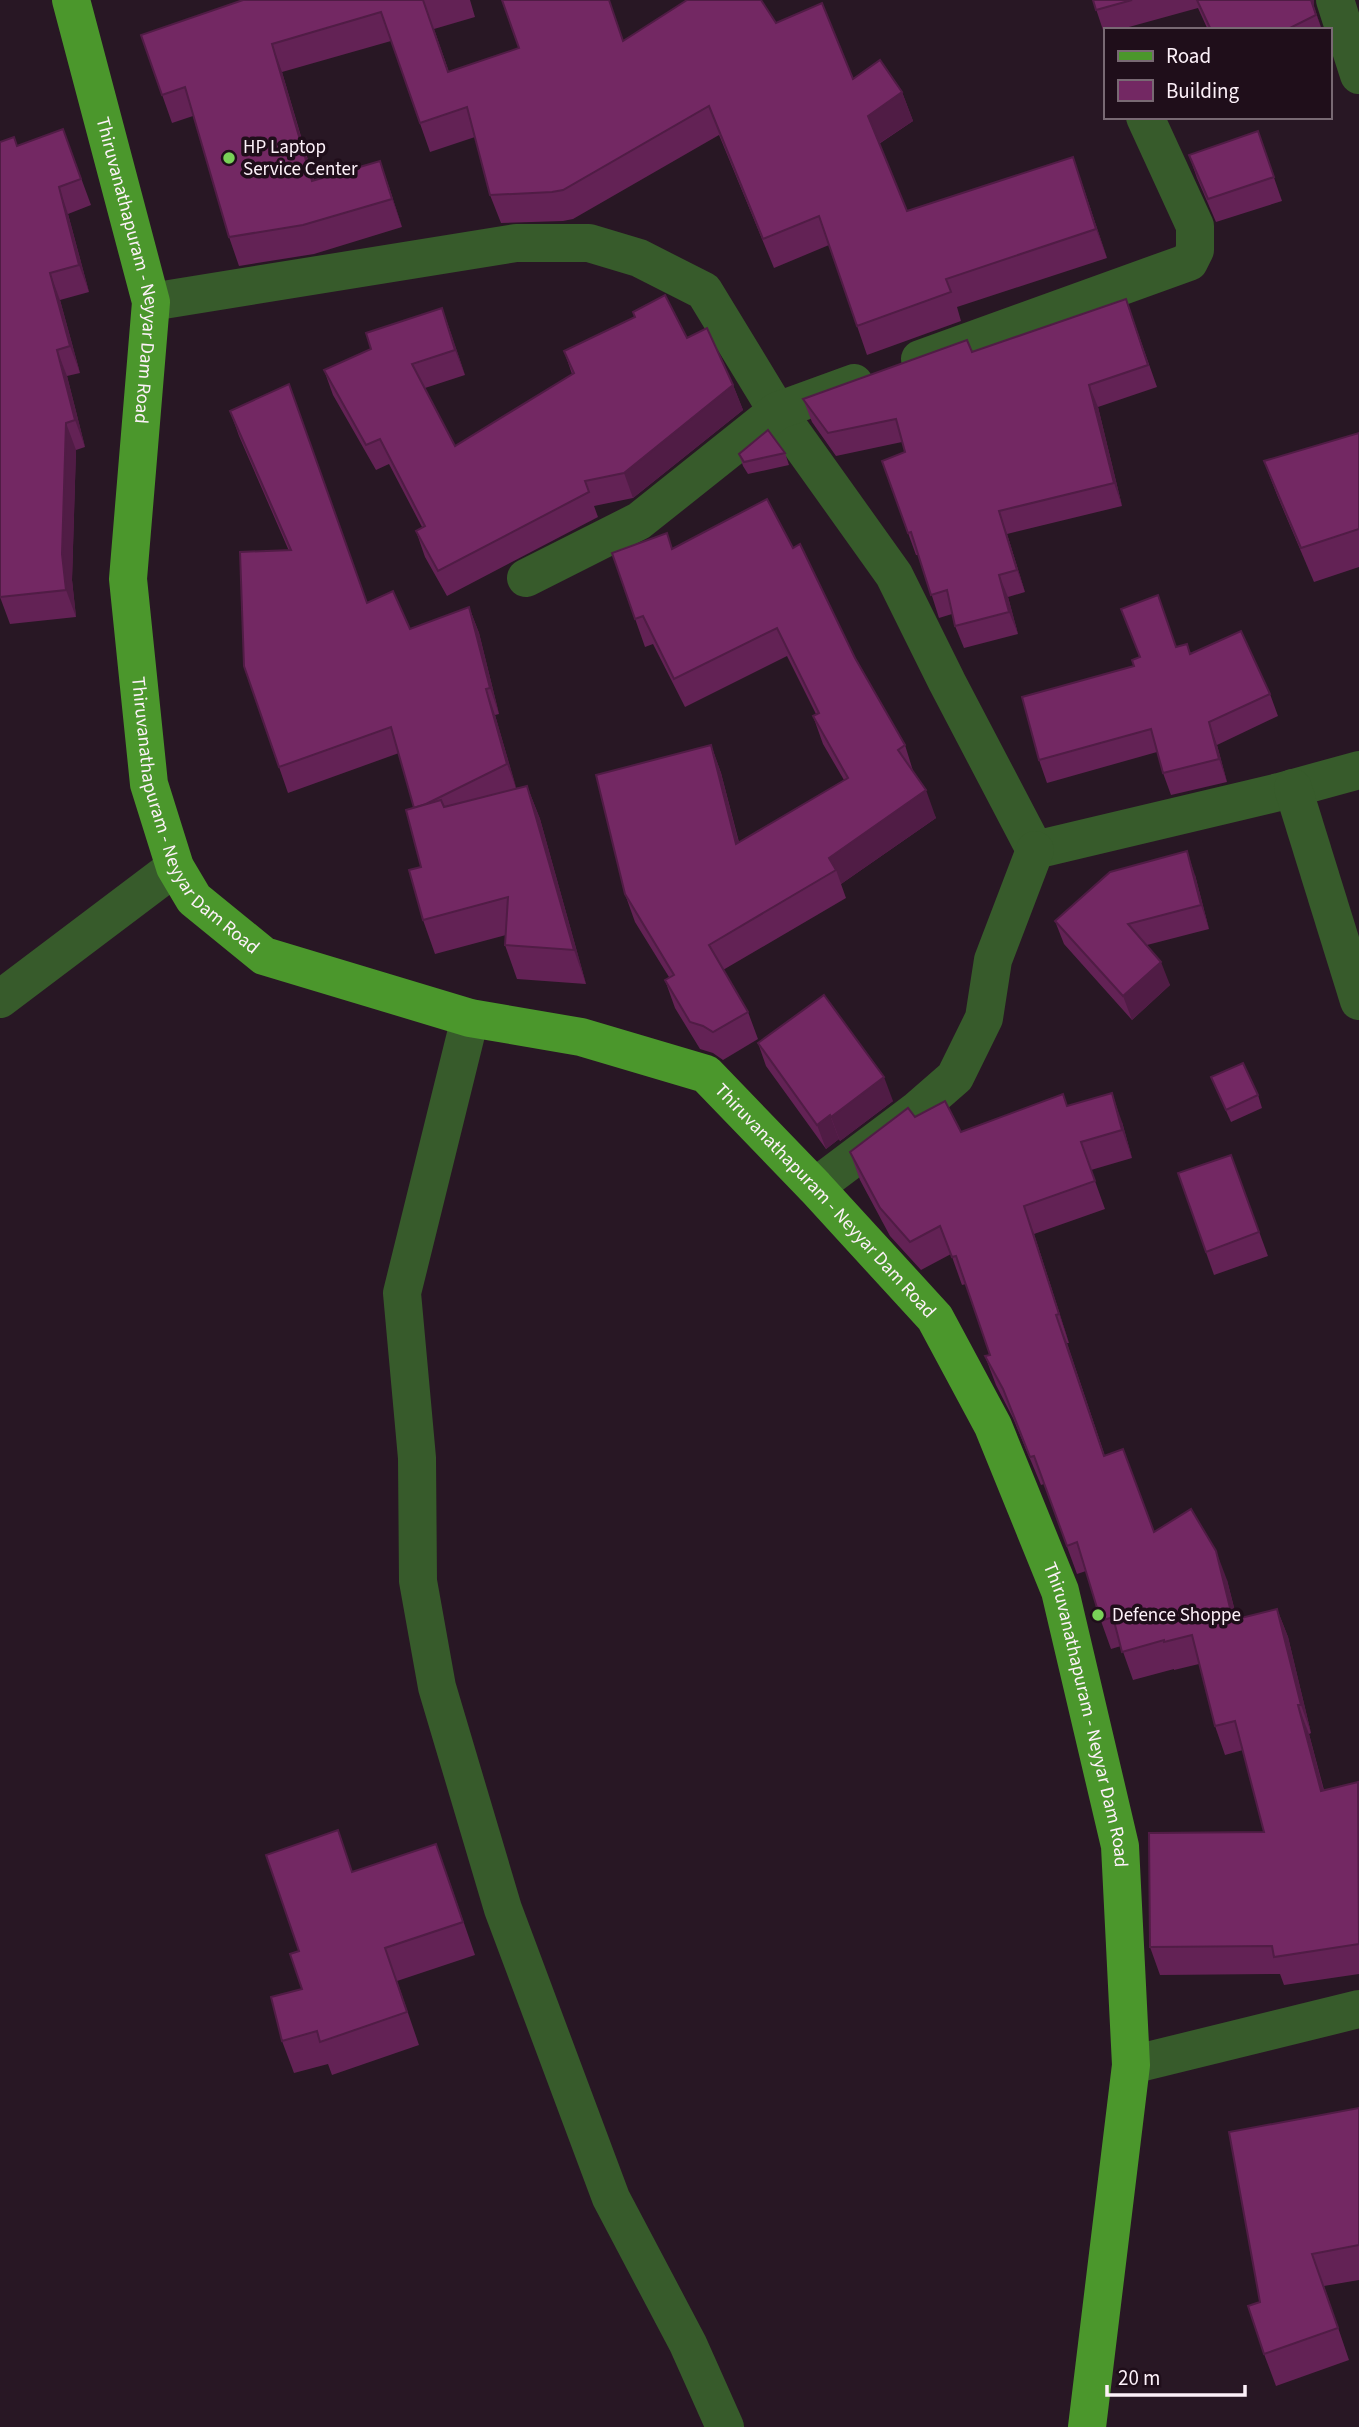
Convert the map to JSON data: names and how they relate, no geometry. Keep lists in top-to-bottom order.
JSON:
{
  "streets": {
    "main road": ["Thiruvanathapuram - Neyyar Dam Road"]
  },
  "places": ["HP Laptop Service Center", "Defence Shoppe"],
  "legend": ["Road", "Building"],
  "scale_bar": "20 m"
}
